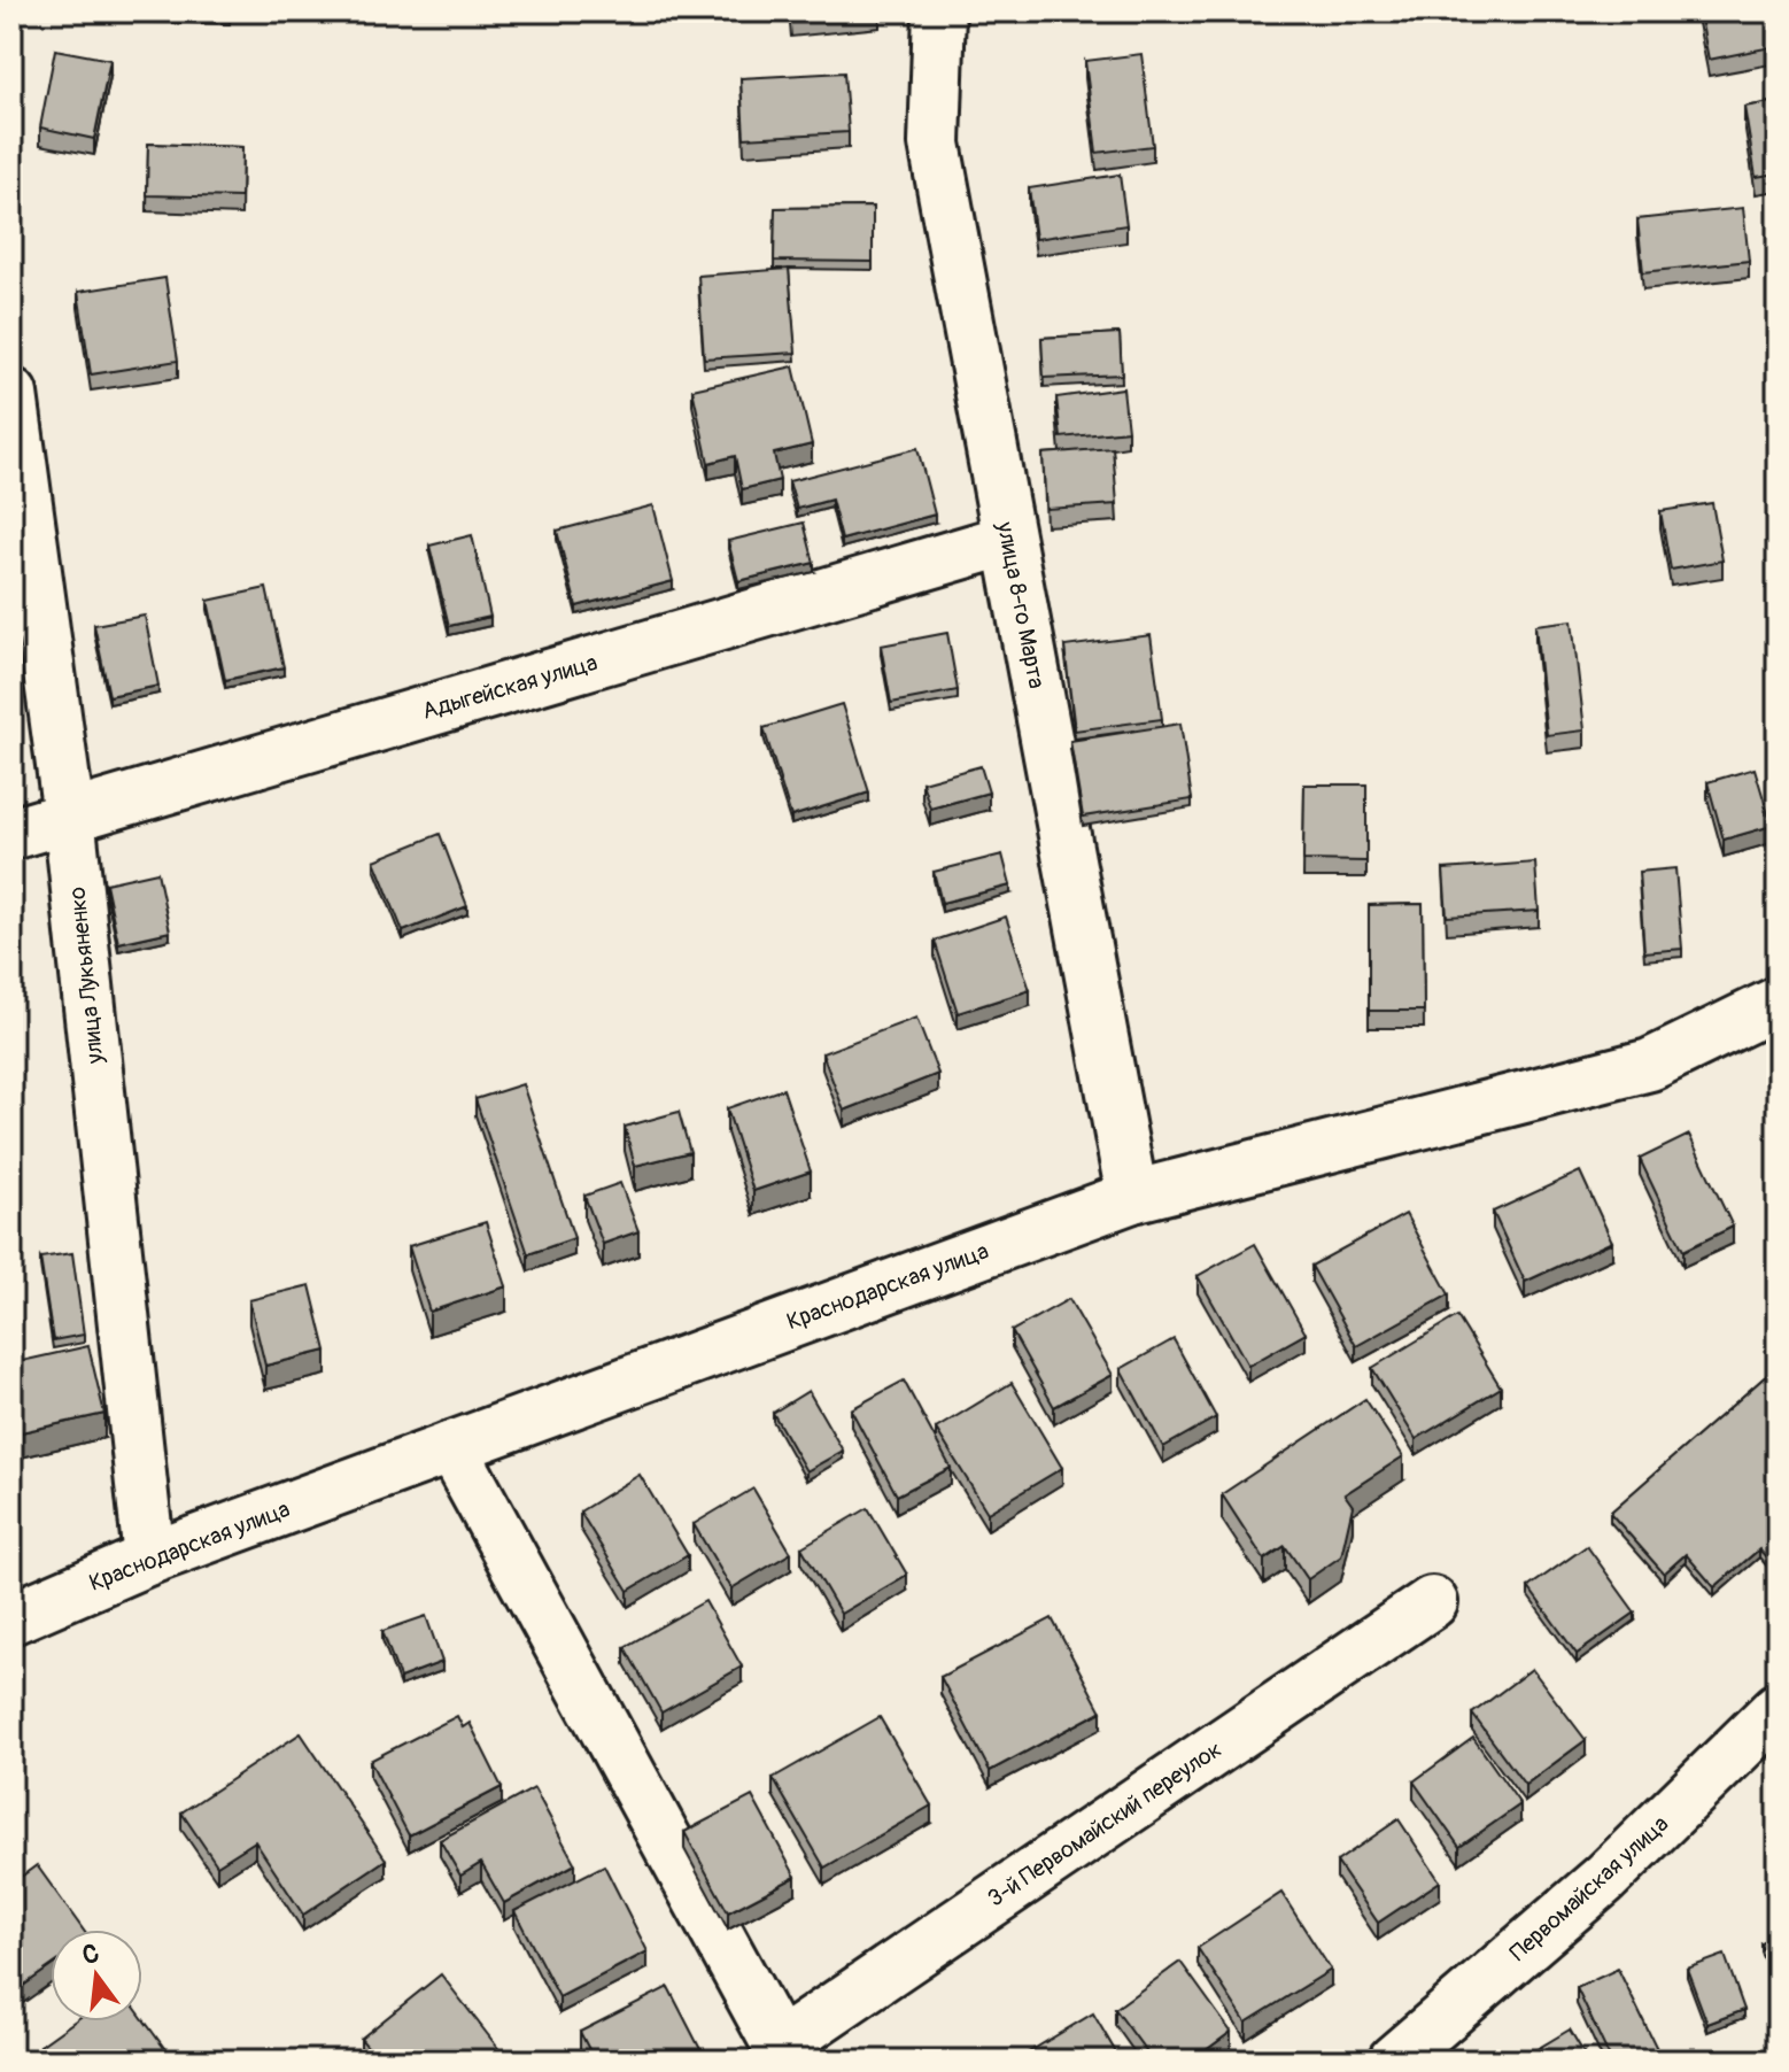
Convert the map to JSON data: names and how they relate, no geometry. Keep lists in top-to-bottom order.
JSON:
{
  "streets": {
    "street": [
      "улица 8-го Марта",
      "Адыгейская улица",
      "улица Лукьяненко",
      "Краснодарская улица",
      "3-й Первомайский переулок",
      "Первомайская улица"
    ]
  },
  "crossings": [
    ["улица 8-го Марта", "Адыгейская улица"],
    ["улица 8-го Марта", "Краснодарская улица"],
    ["Адыгейская улица", "улица Лукьяненко"],
    ["улица Лукьяненко", "Краснодарская улица"]
  ],
  "north": "top"
}
